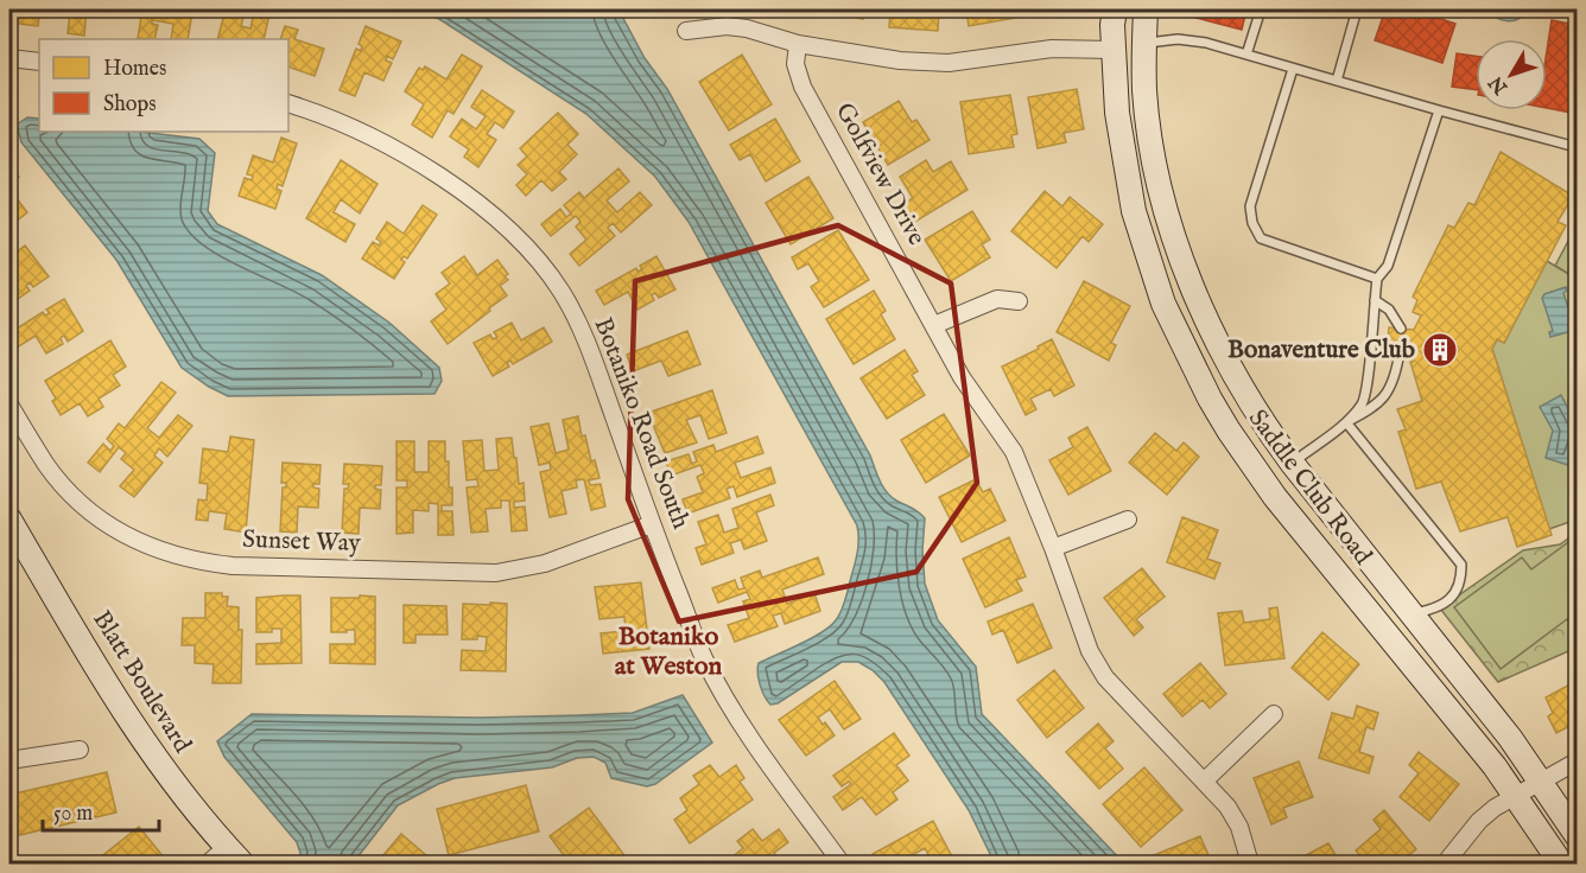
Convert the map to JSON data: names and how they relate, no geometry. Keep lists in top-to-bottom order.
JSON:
{
  "streets": {
    "street": [
      "Golfview Drive",
      "Botaniko Road South",
      "Saddle Club Road",
      "Sunset Way",
      "Blatt Boulevard"
    ]
  },
  "crossings": [
    ["Botaniko Road South", "Sunset Way"]
  ],
  "districts": ["Botaniko at Weston"],
  "places": {
    "building": ["Bonaventure Club"]
  },
  "legend": ["Homes", "Shops"],
  "scale_bar": "50 m",
  "north": "bottom left"
}
